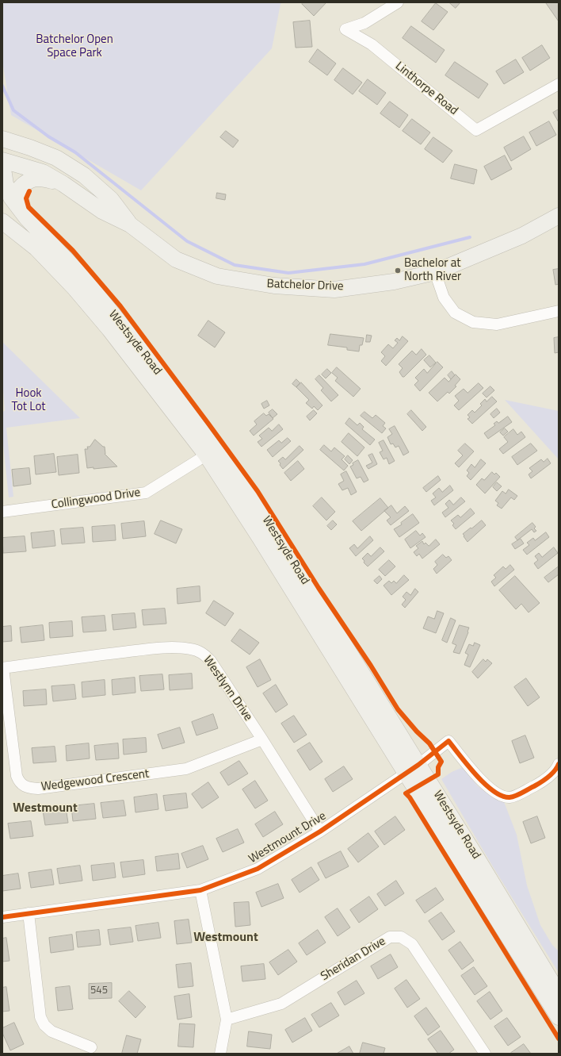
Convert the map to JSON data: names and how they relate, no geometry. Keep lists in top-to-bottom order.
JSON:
{
  "streets": {
    "main road": ["Batchelor Drive", "Westsyde Road"],
    "street": [
      "Linthorpe Road",
      "Collingwood Drive",
      "Westlynn Drive",
      "Wedgewood Crescent",
      "Westmount Drive",
      "Sheridan Drive"
    ]
  },
  "crossings": [
    ["Westsyde Road", "Collingwood Drive"],
    ["Westsyde Road", "Westmount Drive"],
    ["Westlynn Drive", "Wedgewood Crescent"],
    ["Westlynn Drive", "Westmount Drive"]
  ],
  "districts": ["Westmount", "Westmount"],
  "parks": ["Batchelor Open Space Park", "Hook Tot Lot"],
  "places": ["Bachelor at North River"],
  "house_numbers": ["545"]
}
